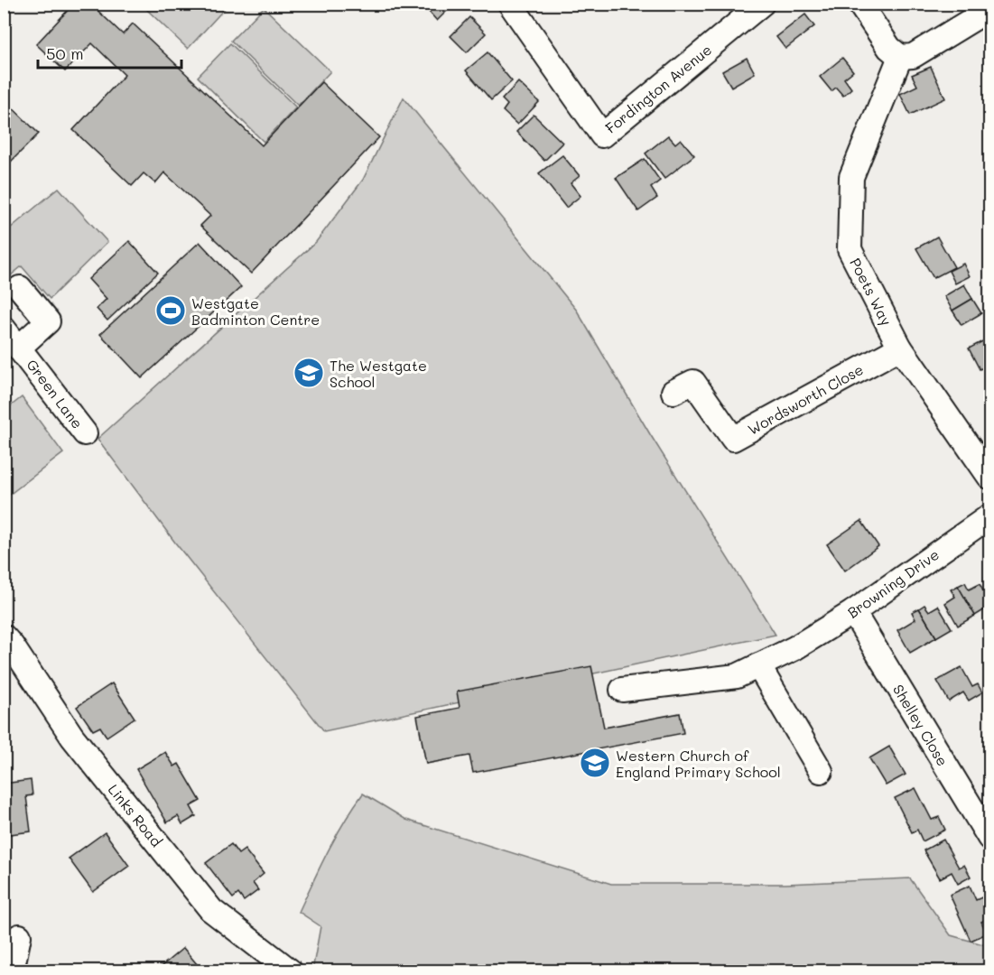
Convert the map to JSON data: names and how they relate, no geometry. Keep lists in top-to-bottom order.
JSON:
{
  "streets": {
    "street": [
      "Fordington Avenue",
      "Poets Way",
      "Green Lane",
      "Wordsworth Close",
      "Browning Drive",
      "Shelley Close",
      "Links Road"
    ]
  },
  "crossings": [
    ["Poets Way", "Wordsworth Close"],
    ["Browning Drive", "Shelley Close"]
  ],
  "places": {
    "sports": ["Westgate Badminton Centre"],
    "school or university": ["The Westgate School", "Western Church of England Primary School"]
  },
  "scale_bar": "50 m"
}
